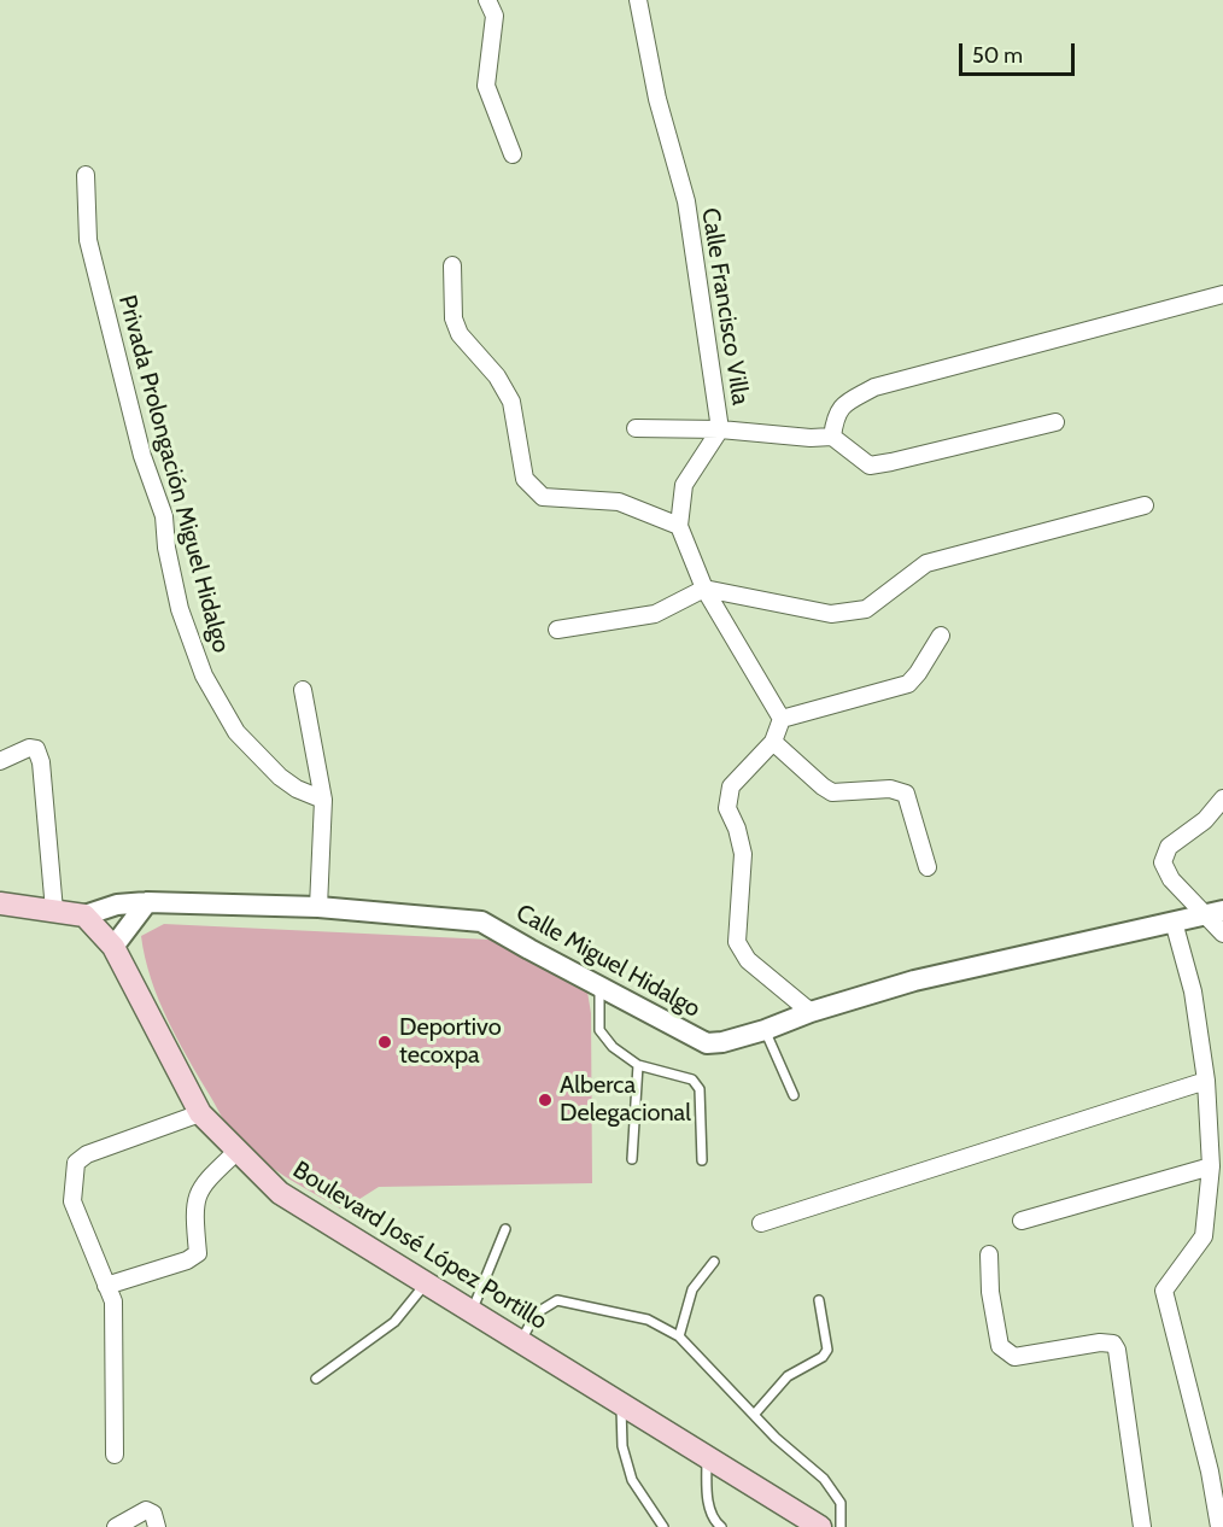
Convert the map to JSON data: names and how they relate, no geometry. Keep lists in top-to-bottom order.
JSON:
{
  "streets": {
    "main road": ["Boulevard José López Portillo"],
    "street": ["Calle Francisco Villa", "Privada Prolongación Miguel Hidalgo", "Calle Miguel Hidalgo"]
  },
  "crossings": [
    ["Calle Miguel Hidalgo", "Boulevard José López Portillo"]
  ],
  "places": ["Deportivo tecoxpa", "Alberca Delegacional"],
  "scale_bar": "50 m"
}
